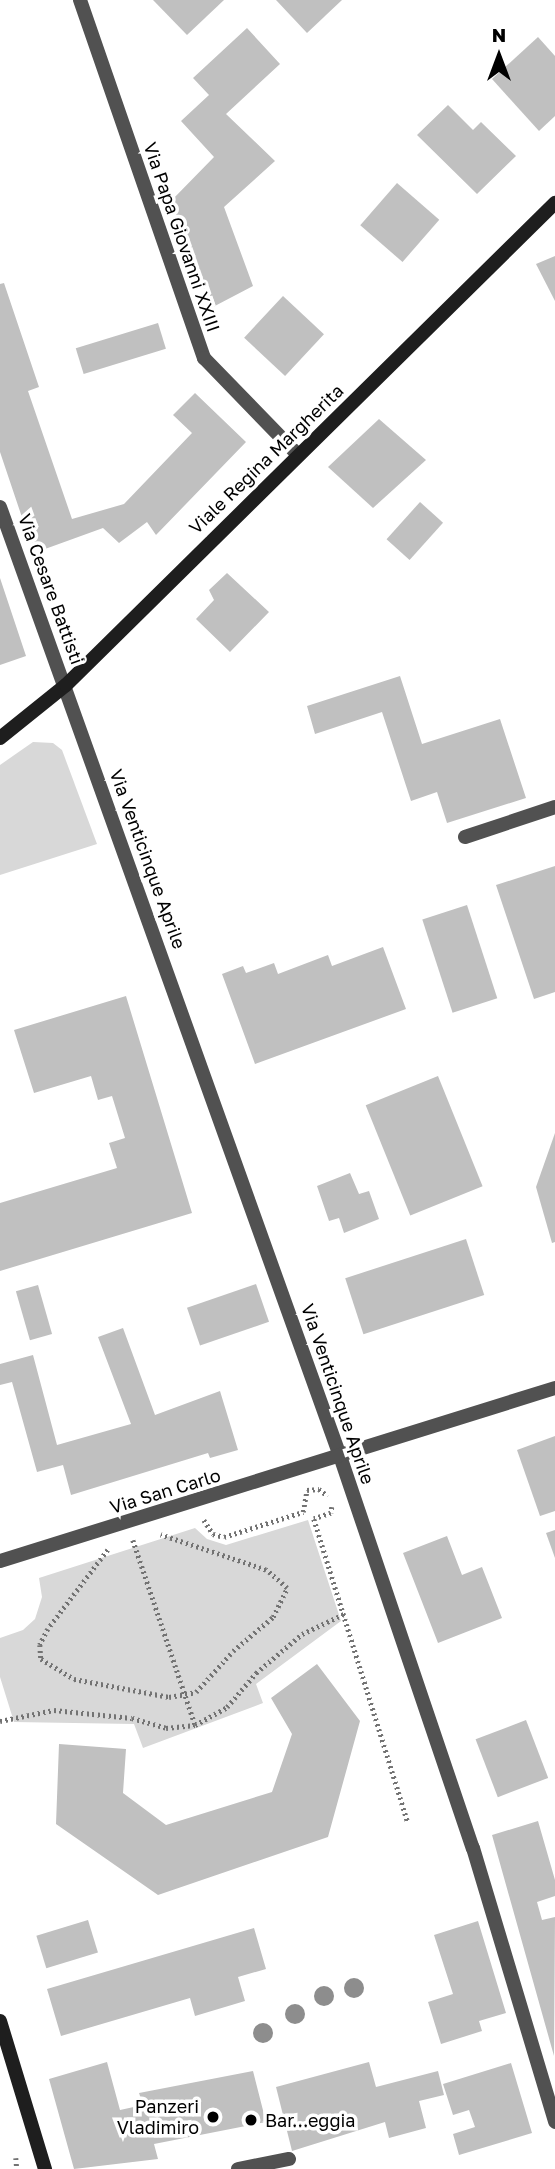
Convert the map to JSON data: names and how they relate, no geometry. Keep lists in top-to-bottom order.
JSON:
{
  "streets": {
    "street": [
      "Via Papa Giovanni XXIII",
      "Viale Regina Margherita",
      "Via Cesare Battisti",
      "Via Venticinque Aprile",
      "Via San Carlo"
    ]
  },
  "crossings": [
    ["Via Papa Giovanni XXIII", "Viale Regina Margherita"],
    ["Viale Regina Margherita", "Via Cesare Battisti"],
    ["Viale Regina Margherita", "Via Venticinque Aprile"],
    ["Via Cesare Battisti", "Via Venticinque Aprile"],
    ["Via Venticinque Aprile", "Via San Carlo"]
  ],
  "places": ["Panzeri Vladimiro", "Bar...eggia"],
  "north": "top"
}
